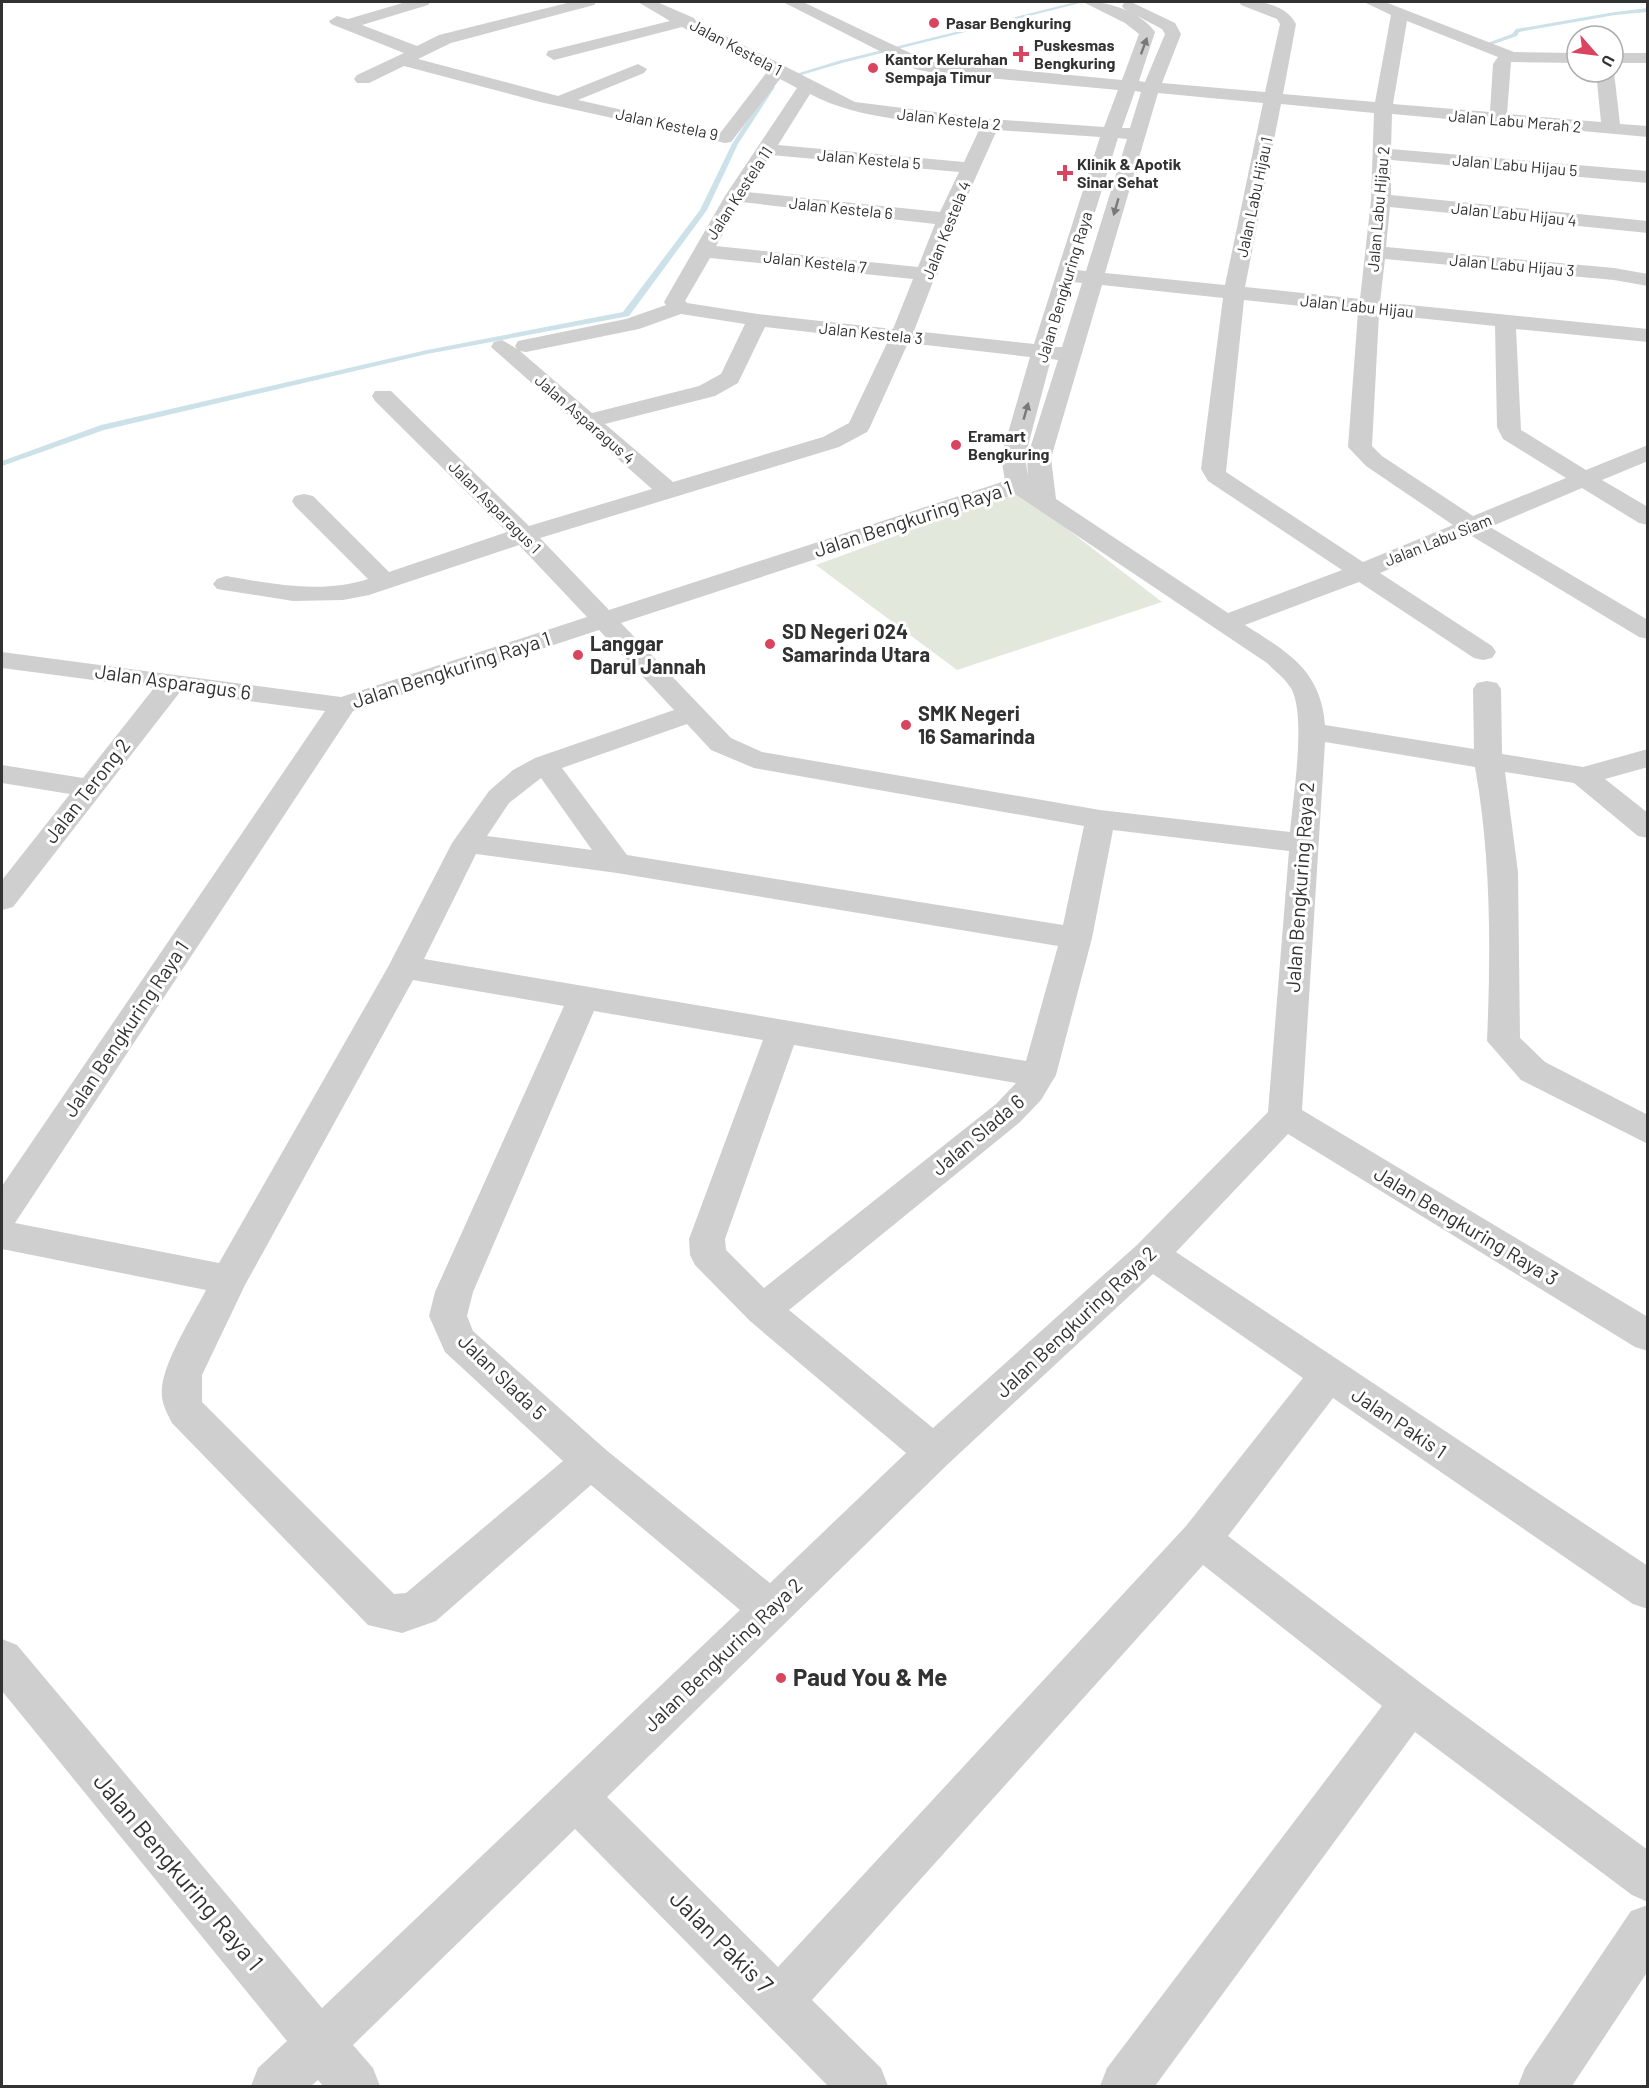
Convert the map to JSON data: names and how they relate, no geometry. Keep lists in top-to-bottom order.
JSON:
{
  "streets": {
    "street": [
      "Jalan Kestela 1",
      "Jalan Kestela 2",
      "Jalan Labu Merah 2",
      "Jalan Kestela 9",
      "Jalan Kestela 5",
      "Jalan Labu Hijau 5",
      "Jalan Kestela 11",
      "Jalan Labu Hijau 1",
      "Jalan Kestela 6",
      "Jalan Labu Hijau 2",
      "Jalan Labu Hijau 4",
      "Jalan Kestela 4",
      "Jalan Kestela 7",
      "Jalan Labu Hijau 3",
      "Jalan Bengkuring Raya",
      "Jalan Labu Hijau",
      "Jalan Kestela 3",
      "Jalan Asparagus 4",
      "Jalan Asparagus 1",
      "Jalan Bengkuring Raya 1",
      "Jalan Labu Siam",
      "Jalan Asparagus 6",
      "Jalan Terong 2",
      "Jalan Bengkuring Raya 2",
      "Jalan Slada 6",
      "Jalan Bengkuring Raya 3",
      "Jalan Slada 5",
      "Jalan Pakis 1",
      "Jalan Pakis 7"
    ]
  },
  "crossings": [
    ["Jalan Kestela 1", "Jalan Kestela 2"],
    ["Jalan Kestela 1", "Jalan Kestela 9"],
    ["Jalan Kestela 1", "Jalan Kestela 11"],
    ["Jalan Kestela 2", "Jalan Kestela 9"],
    ["Jalan Kestela 2", "Jalan Kestela 11"],
    ["Jalan Kestela 2", "Jalan Kestela 4"],
    ["Jalan Kestela 2", "Jalan Bengkuring Raya"],
    ["Jalan Labu Merah 2", "Jalan Labu Hijau 1"],
    ["Jalan Labu Merah 2", "Jalan Labu Hijau 2"],
    ["Jalan Labu Merah 2", "Jalan Bengkuring Raya"],
    ["Jalan Kestela 9", "Jalan Kestela 5"],
    ["Jalan Kestela 9", "Jalan Kestela 11"],
    ["Jalan Kestela 5", "Jalan Kestela 11"],
    ["Jalan Kestela 5", "Jalan Kestela 4"],
    ["Jalan Labu Hijau 5", "Jalan Labu Hijau 2"],
    ["Jalan Kestela 11", "Jalan Kestela 6"],
    ["Jalan Kestela 11", "Jalan Kestela 7"],
    ["Jalan Kestela 11", "Jalan Kestela 3"],
    ["Jalan Labu Hijau 1", "Jalan Labu Hijau"],
    ["Jalan Labu Hijau 1", "Jalan Labu Siam"],
    ["Jalan Kestela 6", "Jalan Kestela 4"],
    ["Jalan Labu Hijau 2", "Jalan Labu Hijau 4"],
    ["Jalan Labu Hijau 2", "Jalan Labu Hijau 3"],
    ["Jalan Labu Hijau 2", "Jalan Labu Hijau"],
    ["Jalan Labu Hijau 2", "Jalan Labu Siam"],
    ["Jalan Kestela 4", "Jalan Kestela 7"],
    ["Jalan Kestela 4", "Jalan Kestela 3"],
    ["Jalan Kestela 4", "Jalan Asparagus 4"],
    ["Jalan Kestela 4", "Jalan Asparagus 1"],
    ["Jalan Bengkuring Raya", "Jalan Labu Hijau"],
    ["Jalan Bengkuring Raya", "Jalan Kestela 3"],
    ["Jalan Bengkuring Raya", "Jalan Bengkuring Raya 1"],
    ["Jalan Bengkuring Raya", "Jalan Bengkuring Raya 2"],
    ["Jalan Asparagus 1", "Jalan Bengkuring Raya 1"],
    ["Jalan Asparagus 1", "Jalan Bengkuring Raya 2"],
    ["Jalan Asparagus 1", "Jalan Slada 6"],
    ["Jalan Bengkuring Raya 1", "Jalan Asparagus 6"],
    ["Jalan Bengkuring Raya 1", "Jalan Bengkuring Raya 2"],
    ["Jalan Labu Siam", "Jalan Bengkuring Raya 2"],
    ["Jalan Asparagus 6", "Jalan Terong 2"],
    ["Jalan Bengkuring Raya 2", "Jalan Bengkuring Raya 3"],
    ["Jalan Bengkuring Raya 2", "Jalan Slada 5"],
    ["Jalan Bengkuring Raya 2", "Jalan Pakis 1"],
    ["Jalan Bengkuring Raya 2", "Jalan Pakis 7"]
  ],
  "places": {
    "other": [
      "Pasar Bengkuring",
      "Kantor Kelurahan Sempaja Timur",
      "Eramart Bengkuring",
      "SD Negeri 024 Samarinda Utara",
      "Langgar Darul Jannah",
      "SMK Negeri 16 Samarinda",
      "Paud You & Me"
    ],
    "health": ["Puskesmas Bengkuring", "Klinik & Apotik Sinar Sehat"]
  },
  "north": "bottom right"
}
